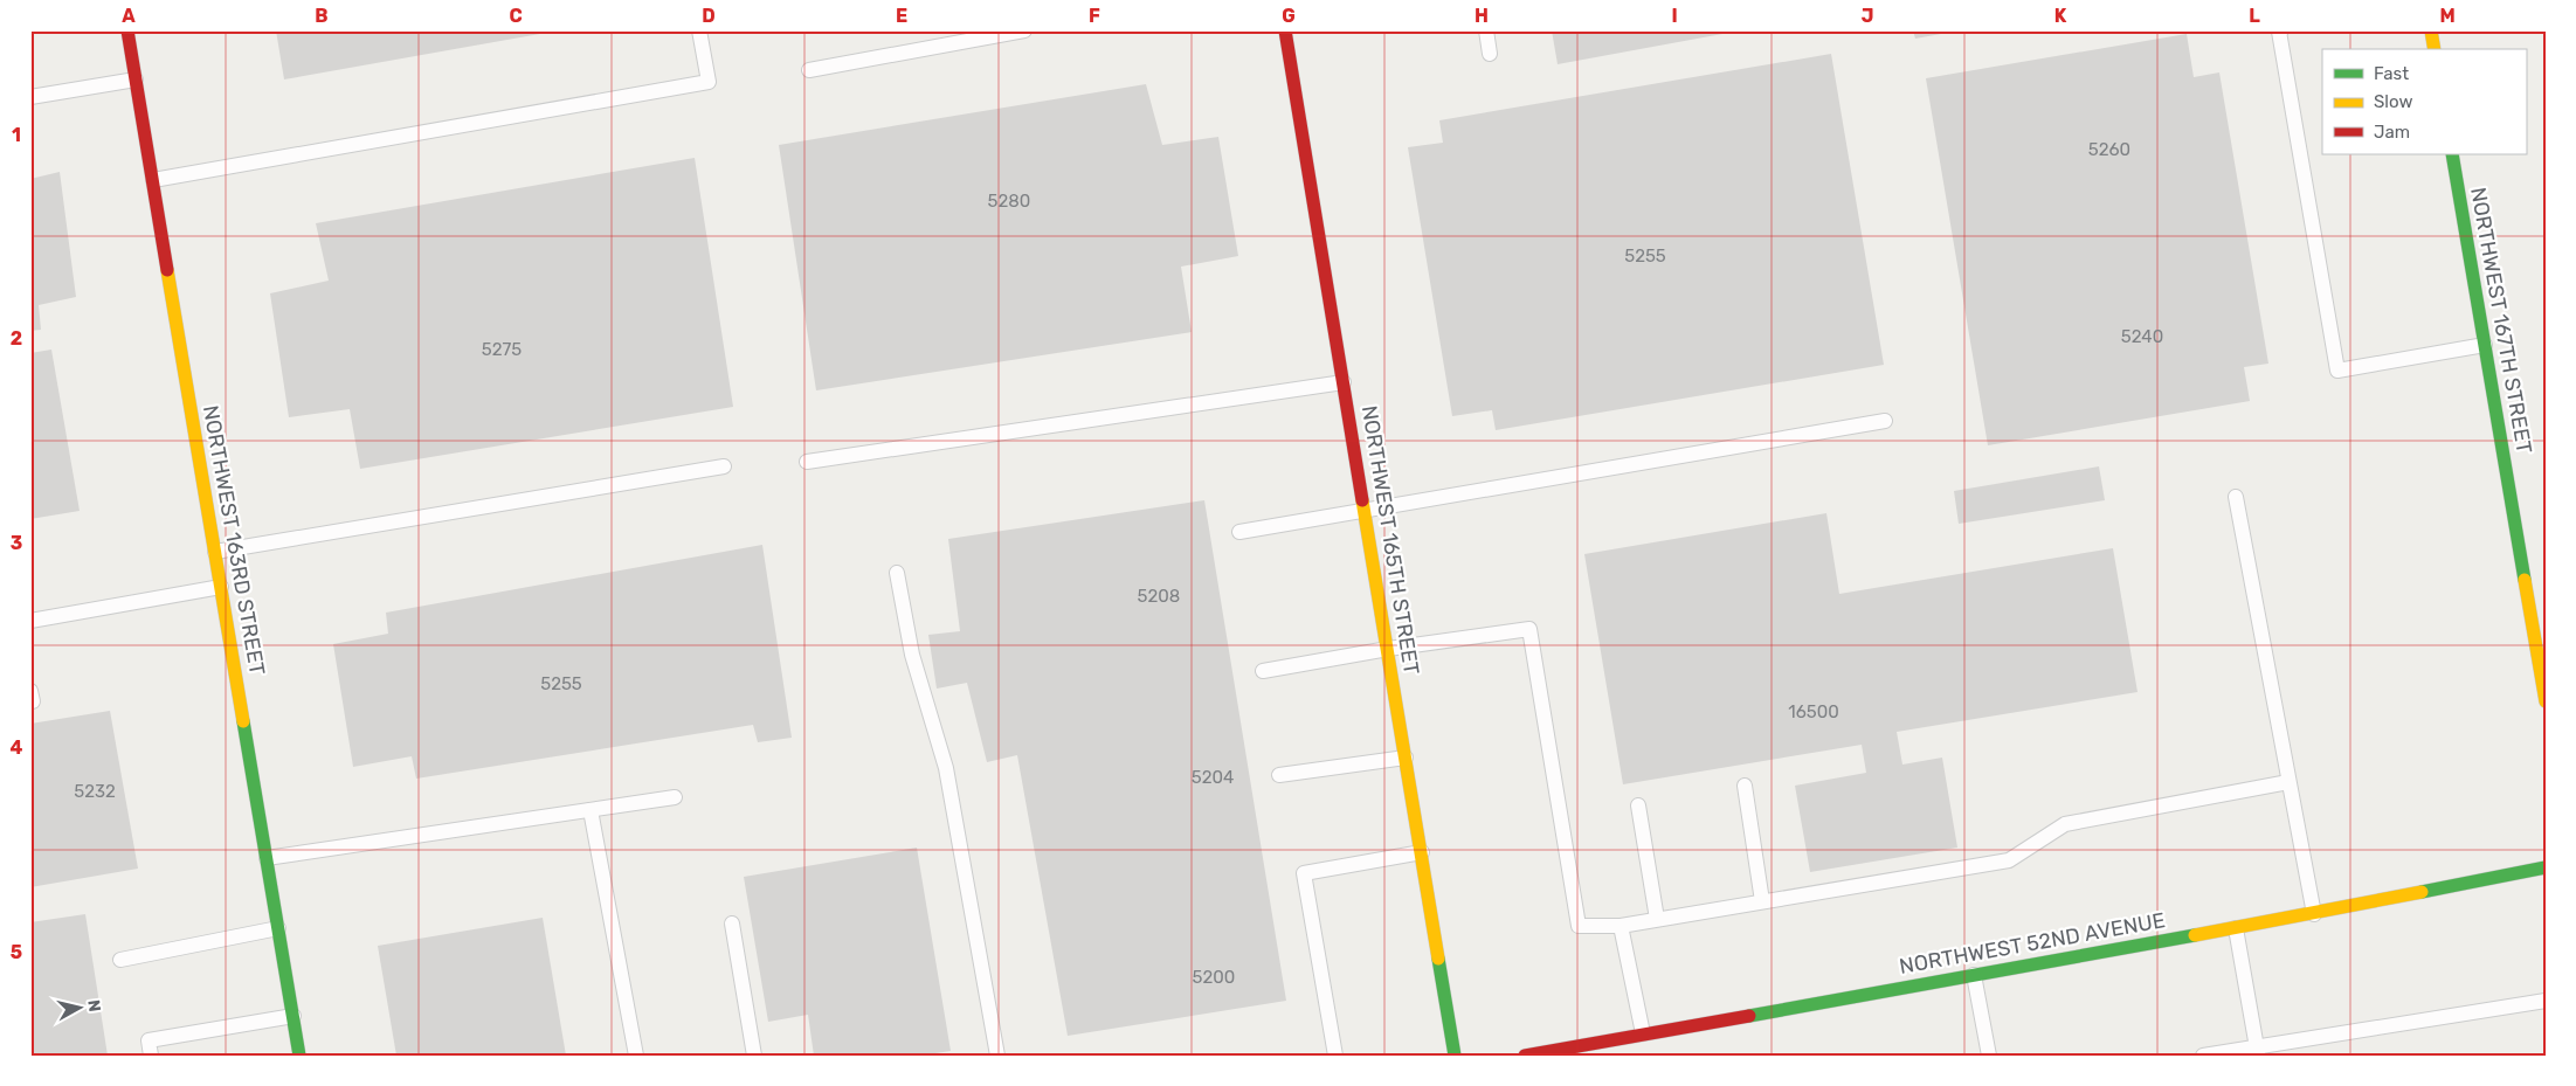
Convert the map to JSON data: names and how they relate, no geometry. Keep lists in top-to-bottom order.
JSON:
{
  "streets": {
    "street": [
      "NORTHWEST 167TH STREET",
      "NORTHWEST 163RD STREET",
      "NORTHWEST 165TH STREET",
      "NORTHWEST 52ND AVENUE"
    ]
  },
  "house_numbers": [
    "5260",
    "5280",
    "5255",
    "5240",
    "5275",
    "5208",
    "5255",
    "16500",
    "5204",
    "5232",
    "5200"
  ],
  "legend": ["Fast", "Slow", "Jam"],
  "north": "right",
  "grid": {
    "columns": [
      "A",
      "B",
      "C",
      "D",
      "E",
      "F",
      "G",
      "H",
      "I",
      "J",
      "K",
      "L",
      "M"
    ],
    "rows": [
      "1",
      "2",
      "3",
      "4",
      "5"
    ]
  }
}
